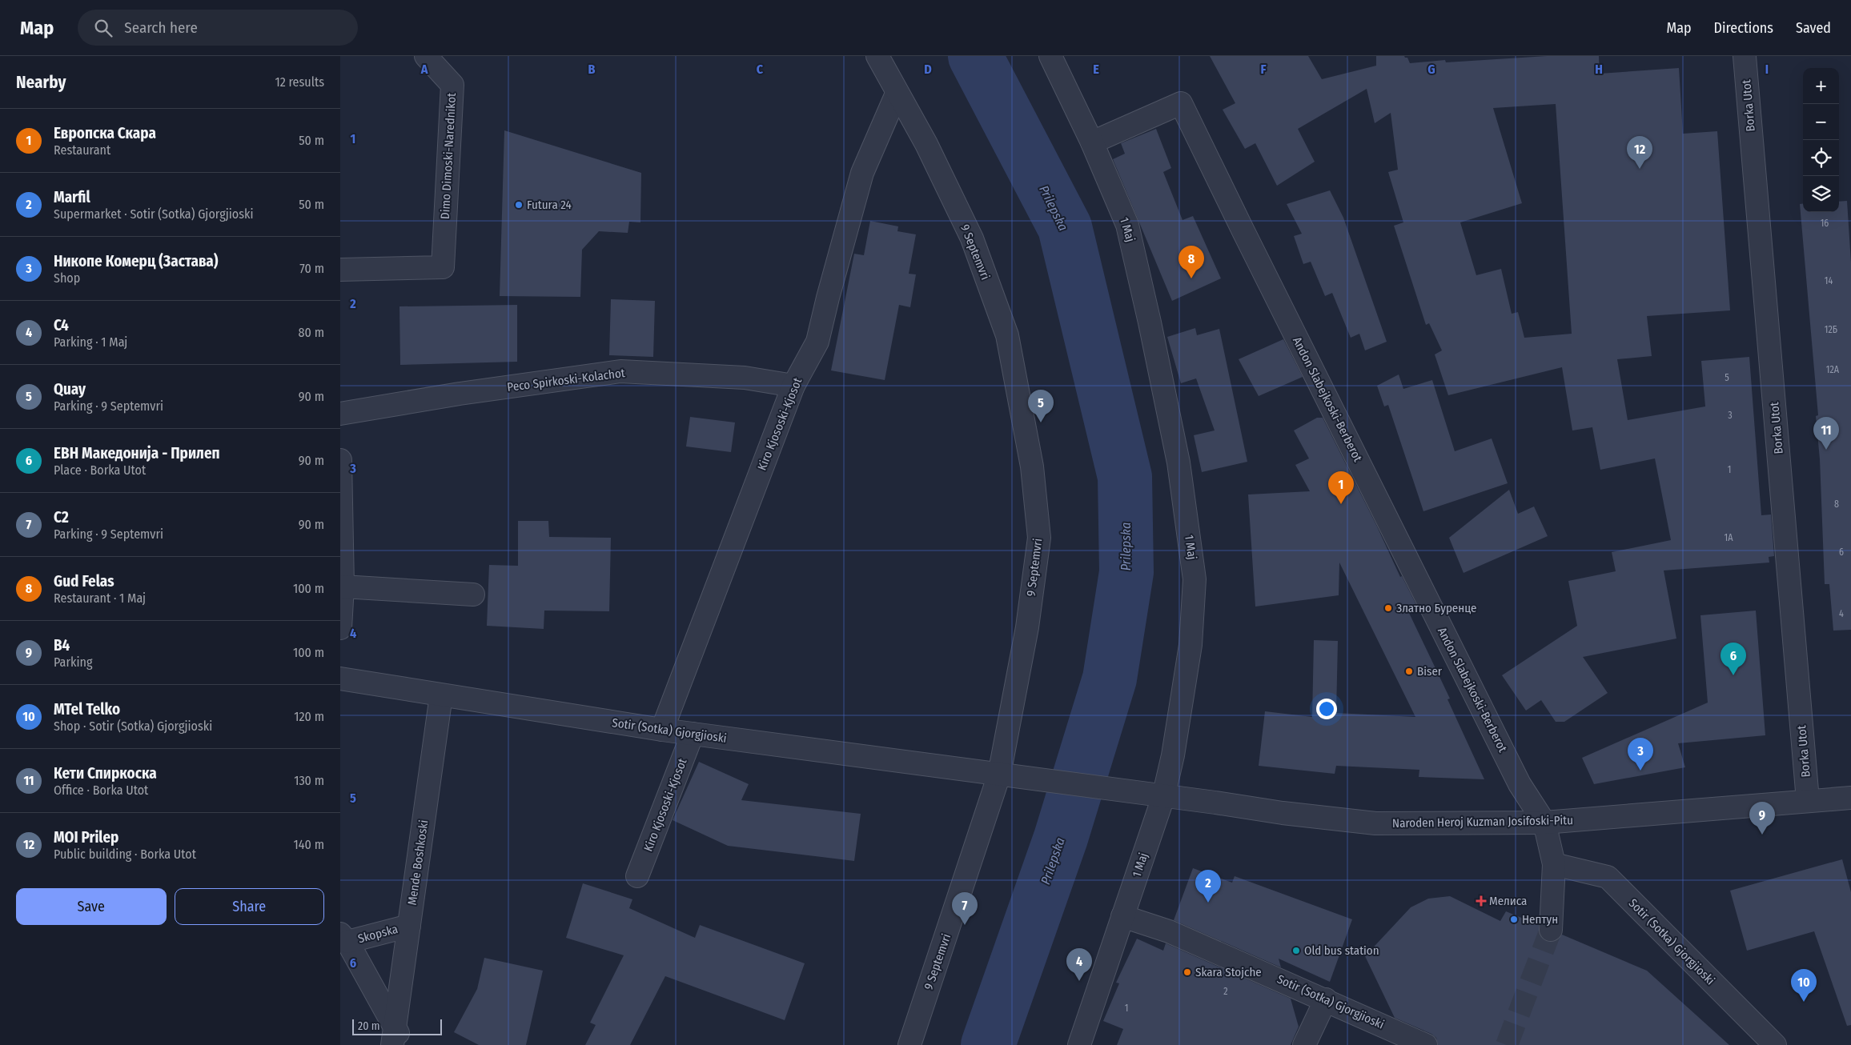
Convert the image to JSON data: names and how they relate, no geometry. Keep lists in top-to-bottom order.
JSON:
{
  "streets": {
    "street": [
      "Borka Utot",
      "Dimo Dimoski-Narednikot",
      "1 Maj",
      "9 Septemvri",
      "Peco Spirkoski-Kolachot",
      "Andon Slabejkoski-Berberot",
      "Kiro Kjososki-Kjosot",
      "Sotir (Sotka) Gjorgjioski",
      "Naroden Heroj Kuzman Josifoski-Pitu",
      "Mende Boshkoski",
      "Skopska"
    ]
  },
  "crossings": [
    ["Borka Utot", "Naroden Heroj Kuzman Josifoski-Pitu"],
    ["1 Maj", "Andon Slabejkoski-Berberot"],
    ["1 Maj", "Sotir (Sotka) Gjorgjioski"],
    ["1 Maj", "Naroden Heroj Kuzman Josifoski-Pitu"],
    ["9 Septemvri", "Kiro Kjososki-Kjosot"],
    ["9 Septemvri", "Sotir (Sotka) Gjorgjioski"],
    ["Peco Spirkoski-Kolachot", "Kiro Kjososki-Kjosot"],
    ["Andon Slabejkoski-Berberot", "Naroden Heroj Kuzman Josifoski-Pitu"],
    ["Kiro Kjososki-Kjosot", "Sotir (Sotka) Gjorgjioski"],
    ["Sotir (Sotka) Gjorgjioski", "Naroden Heroj Kuzman Josifoski-Pitu"],
    ["Sotir (Sotka) Gjorgjioski", "Mende Boshkoski"],
    ["Mende Boshkoski", "Skopska"]
  ],
  "water": ["Prilepska"],
  "places": {
    "other": [
      "Futura 24",
      "Златно Буренце",
      "Biser",
      "Нептун",
      "Old bus station",
      "Skara Stojche"
    ],
    "health": ["Мелиса"]
  },
  "house_numbers": [
    "16",
    "14",
    "12Б",
    "12А",
    "5",
    "3",
    "1",
    "8",
    "1А",
    "6",
    "4",
    "2",
    "1"
  ],
  "scale_bar": "20 m",
  "page": {
    "header": "Map",
    "search": "Search here",
    "nav": ["Map", "Directions", "Saved"],
    "heading": ["Nearby", "12 results"],
    "map_buttons": ["+", "−"],
    "list": [
      {
        "mark": "1",
        "name": "Европска Скара",
        "note": "Restaurant",
        "value": "50 m"
      },
      {
        "mark": "2",
        "name": "Marfil",
        "note": "Supermarket · Sotir (Sotka) Gjorgjioski",
        "value": "50 m"
      },
      {
        "mark": "3",
        "name": "Никопе Комерц (Застава)",
        "note": "Shop",
        "value": "70 m"
      },
      {
        "mark": "4",
        "name": "C4",
        "note": "Parking · 1 Maj",
        "value": "80 m"
      },
      {
        "mark": "5",
        "name": "Quay",
        "note": "Parking · 9 Septemvri",
        "value": "90 m"
      },
      {
        "mark": "6",
        "name": "ЕВН Македонија - Прилеп",
        "note": "Place · Borka Utot",
        "value": "90 m"
      },
      {
        "mark": "7",
        "name": "C2",
        "note": "Parking · 9 Septemvri",
        "value": "90 m"
      },
      {
        "mark": "8",
        "name": "Gud Felas",
        "note": "Restaurant · 1 Maj",
        "value": "100 m"
      },
      {
        "mark": "9",
        "name": "B4",
        "note": "Parking",
        "value": "100 m"
      },
      {
        "mark": "10",
        "name": "MTel Telko",
        "note": "Shop · Sotir (Sotka) Gjorgjioski",
        "value": "120 m"
      },
      {
        "mark": "11",
        "name": "Кети Спиркоска",
        "note": "Office · Borka Utot",
        "value": "130 m"
      },
      {
        "mark": "12",
        "name": "MOI Prilep",
        "note": "Public building · Borka Utot",
        "value": "140 m"
      }
    ],
    "pins": [
      "12",
      "8",
      "5",
      "11",
      "1",
      "6",
      "3",
      "9",
      "2",
      "7",
      "4",
      "10"
    ],
    "buttons": ["Save", "Share"],
    "scale": "20 m"
  },
  "grid": {
    "columns": [
      "A",
      "B",
      "C",
      "D",
      "E",
      "F",
      "G",
      "H",
      "I"
    ],
    "rows": [
      "1",
      "2",
      "3",
      "4",
      "5",
      "6"
    ]
  }
}
